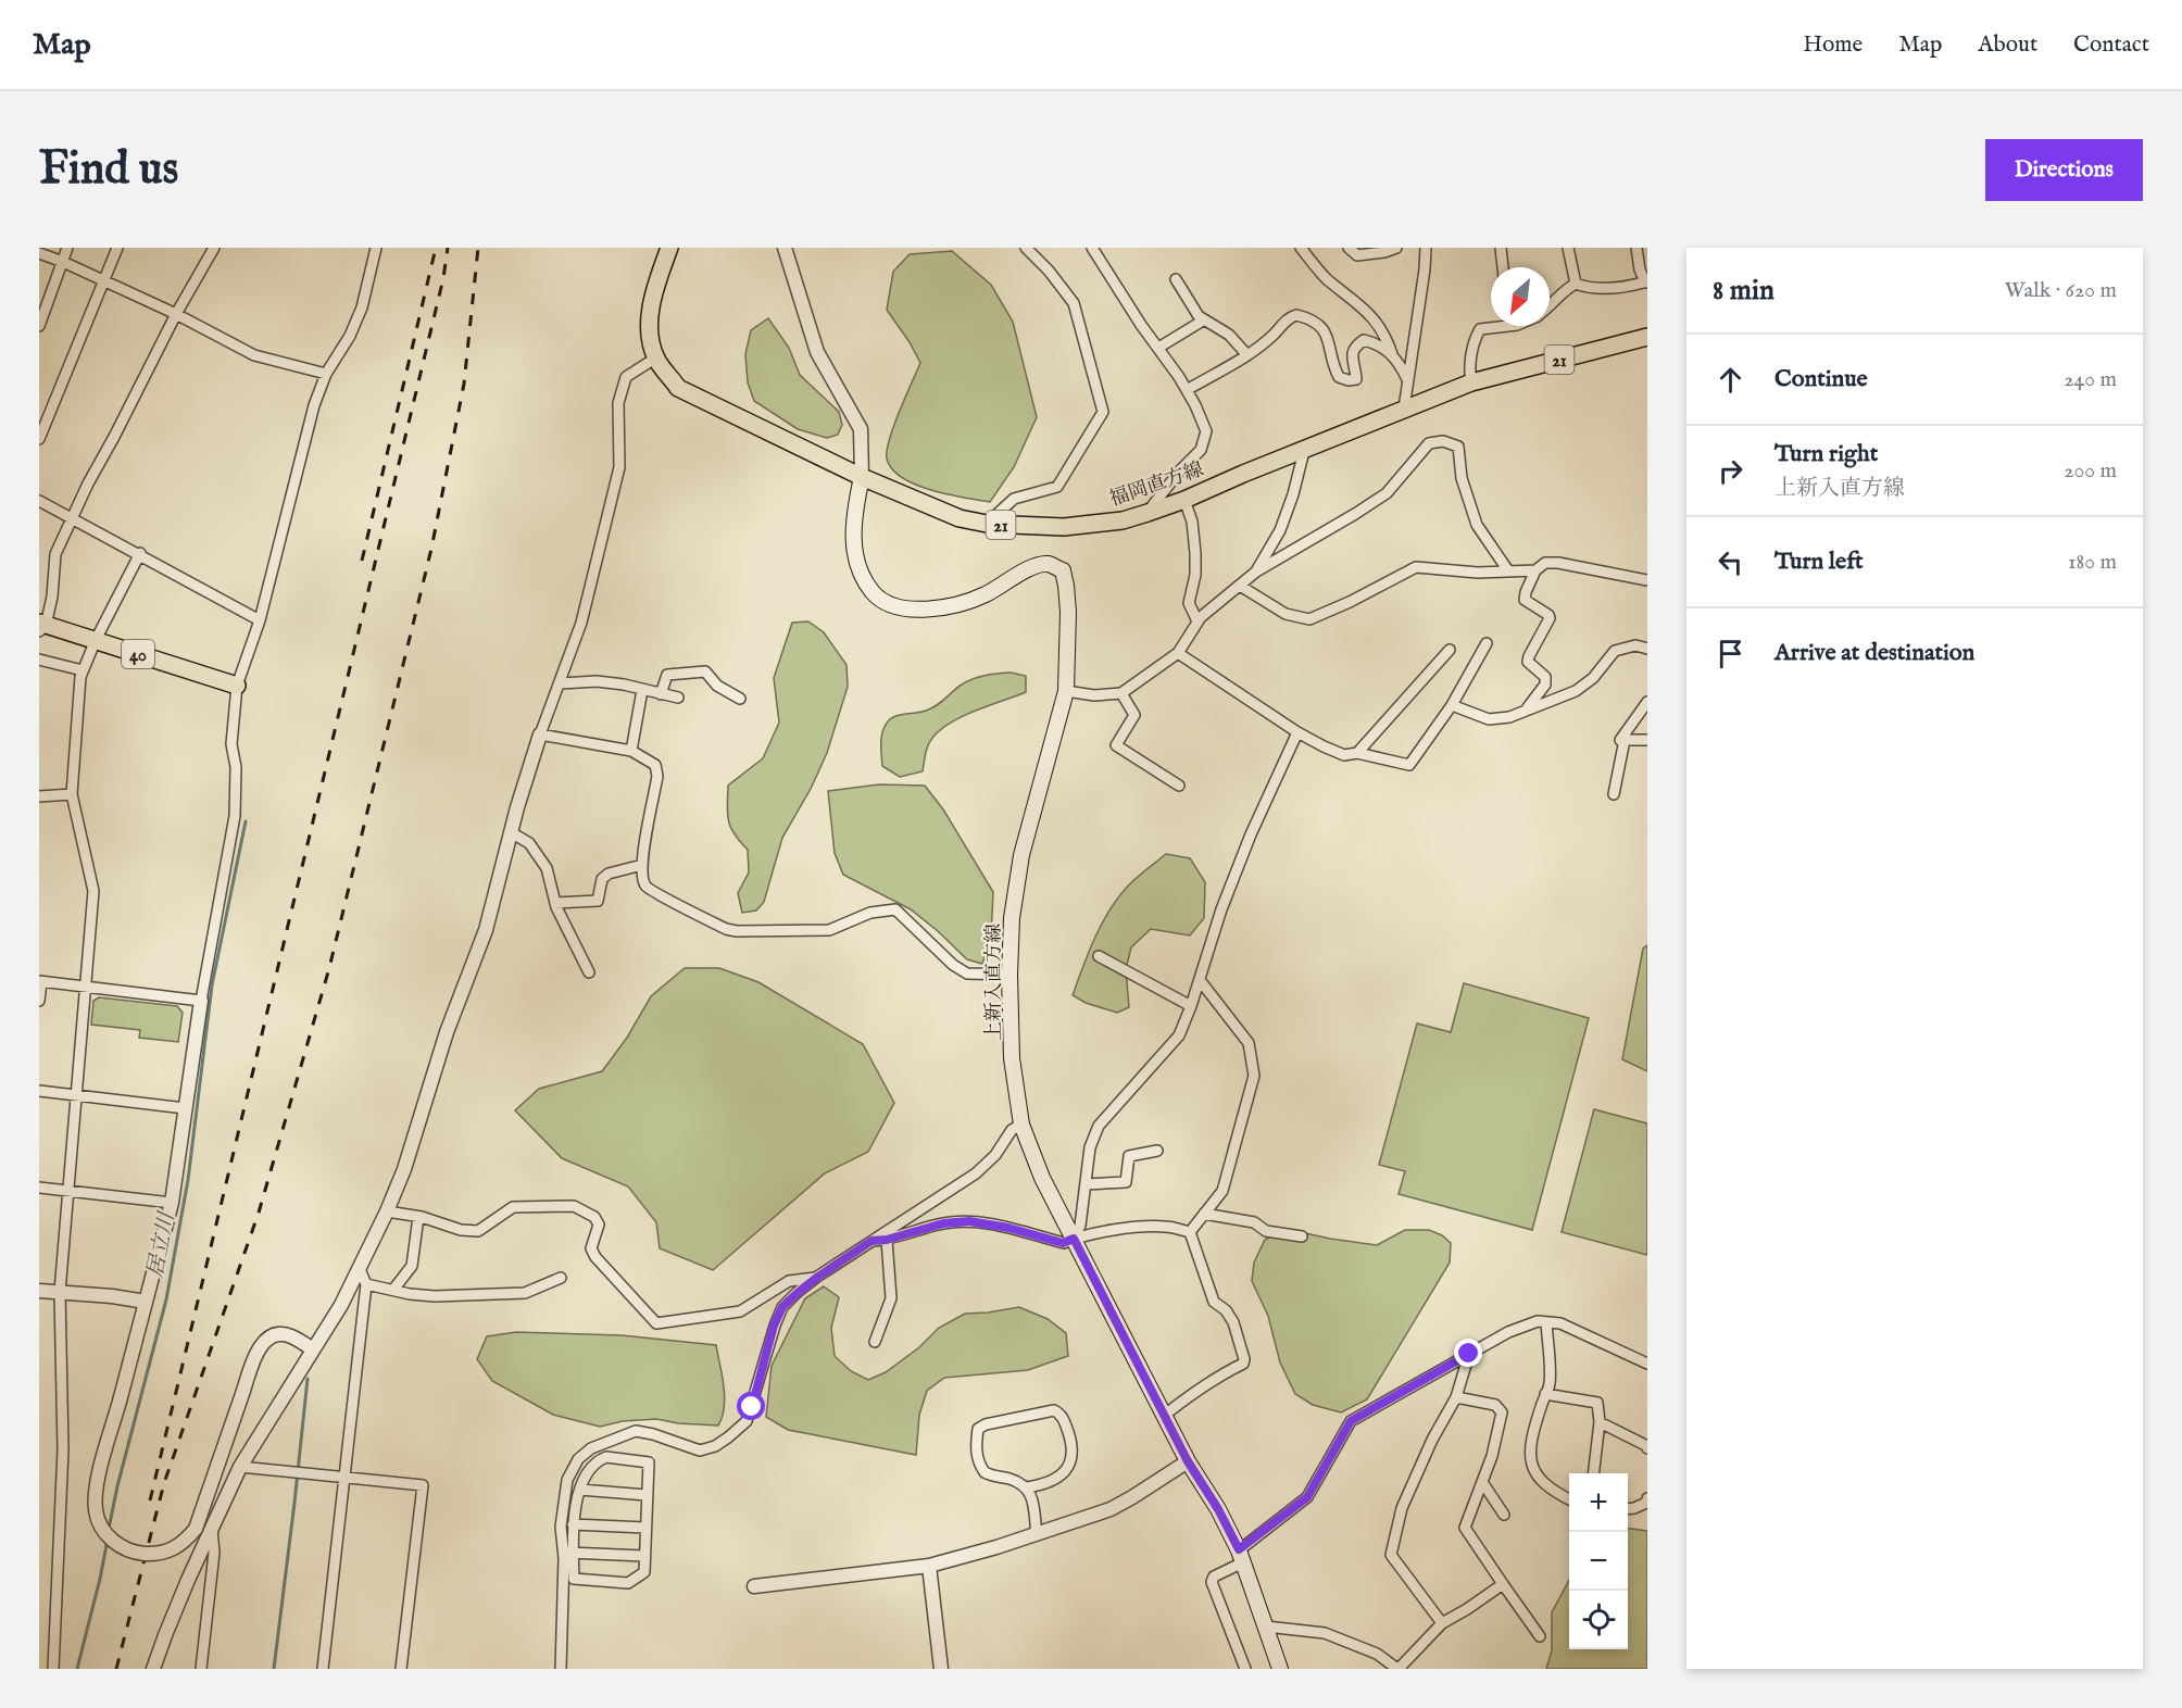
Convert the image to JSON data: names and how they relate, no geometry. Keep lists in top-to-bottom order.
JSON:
{
  "streets": {
    "main road": [
      "21",
      "福岡直方線",
      "40",
      "上新入直方線"
    ]
  },
  "crossings": [
    ["福岡直方線", "上新入直方線"]
  ],
  "water": ["居立川"],
  "north": "bottom left",
  "page": {
    "header": "Map",
    "nav": [
      "Home",
      "Map",
      "About",
      "Contact"
    ],
    "buttons": "Directions",
    "title": "Find us",
    "heading": ["8 min", "Walk · 620 m"],
    "list": [
      ["Continue", "240 m"],
      ["Turn right", "上新入直方線", "200 m"],
      ["Turn left", "180 m"],
      "Arrive at destination"
    ],
    "map_buttons": ["+", "−"]
  }
}
